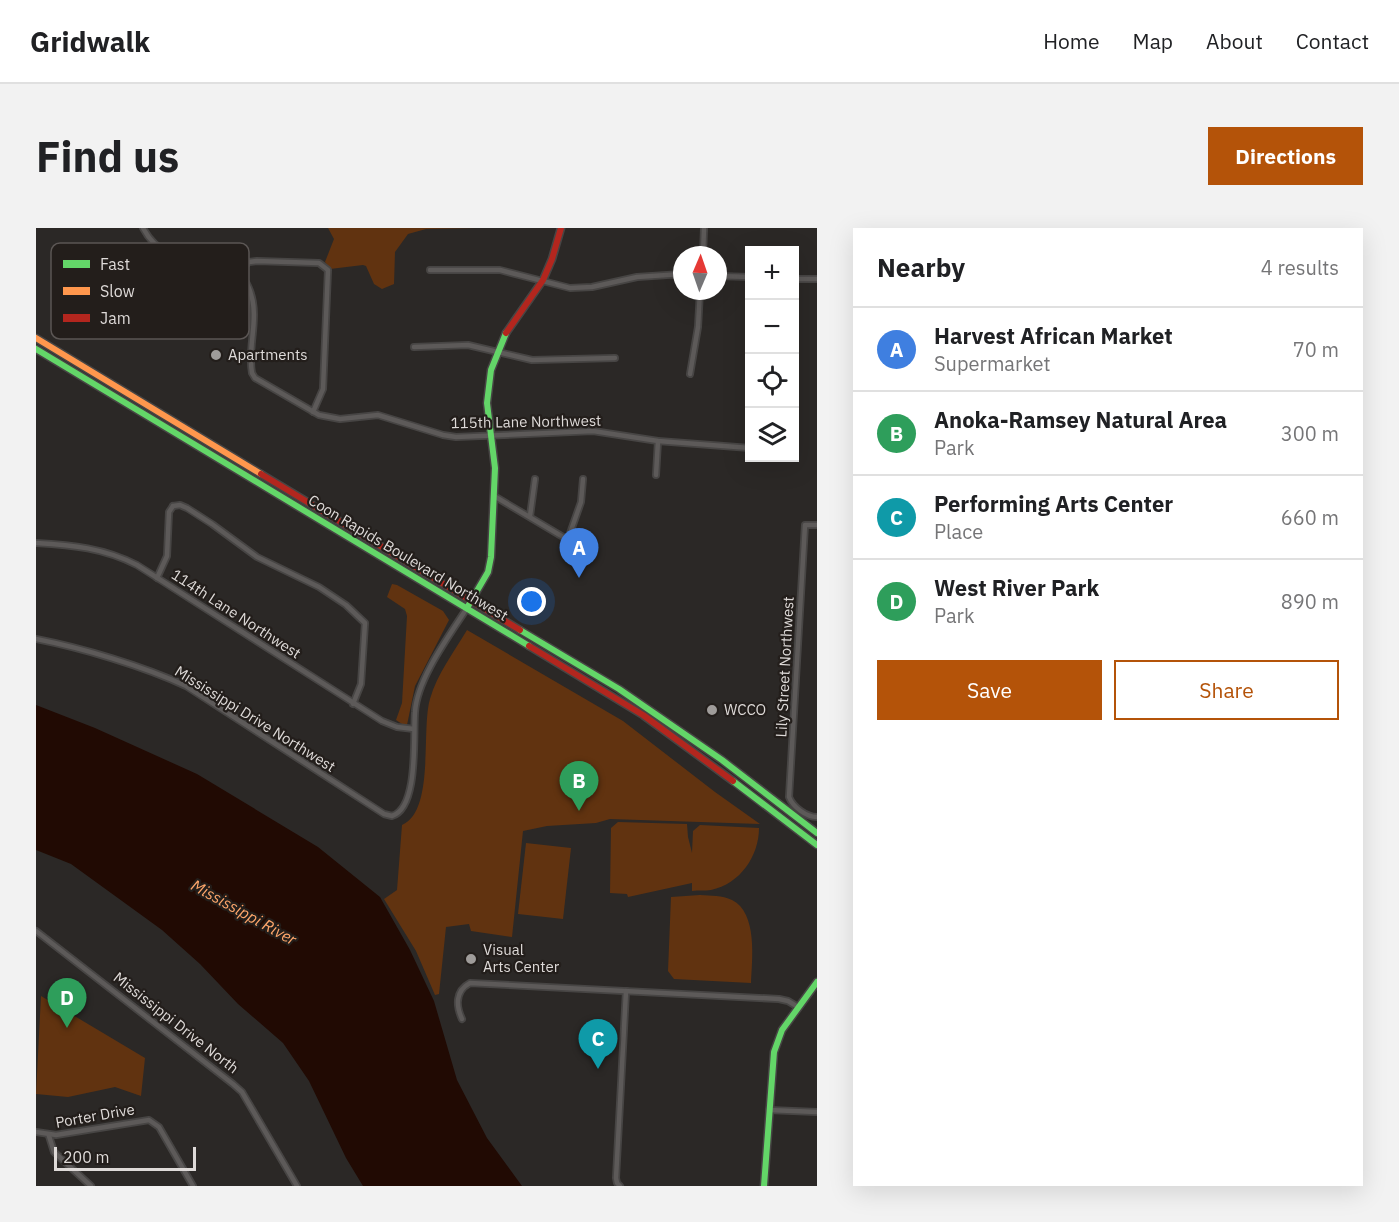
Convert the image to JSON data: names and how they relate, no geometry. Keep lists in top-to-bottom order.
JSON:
{
  "streets": {
    "main road": ["Coon Rapids Boulevard Northwest"],
    "street": [
      "115th Lane Northwest",
      "114th Lane Northwest",
      "Lily Street Northwest",
      "Mississippi Drive Northwest",
      "Mississippi Drive North",
      "Porter Drive"
    ]
  },
  "crossings": [
    ["114th Lane Northwest", "Mississippi Drive Northwest"]
  ],
  "water": ["Mississippi River"],
  "places": ["Apartments", "WCCO", "Visual Arts Center"],
  "legend": ["Fast", "Slow", "Jam"],
  "scale_bar": "200 m",
  "north": "top",
  "page": {
    "header": "Gridwalk",
    "nav": [
      "Home",
      "Map",
      "About",
      "Contact"
    ],
    "buttons": [
      "Directions",
      ["Save", "Share"]
    ],
    "title": "Find us",
    "heading": ["Nearby", "4 results"],
    "map_buttons": ["+", "−"],
    "list": [
      {
        "mark": "A",
        "name": "Harvest African Market",
        "note": "Supermarket",
        "value": "70 m"
      },
      {
        "mark": "B",
        "name": "Anoka-Ramsey Natural Area",
        "note": "Park",
        "value": "300 m"
      },
      {
        "mark": "C",
        "name": "Performing Arts Center",
        "note": "Place",
        "value": "660 m"
      },
      {
        "mark": "D",
        "name": "West River Park",
        "note": "Park",
        "value": "890 m"
      }
    ],
    "pins": [
      "A",
      "B",
      "D",
      "C"
    ],
    "scale": "200 m"
  }
}
